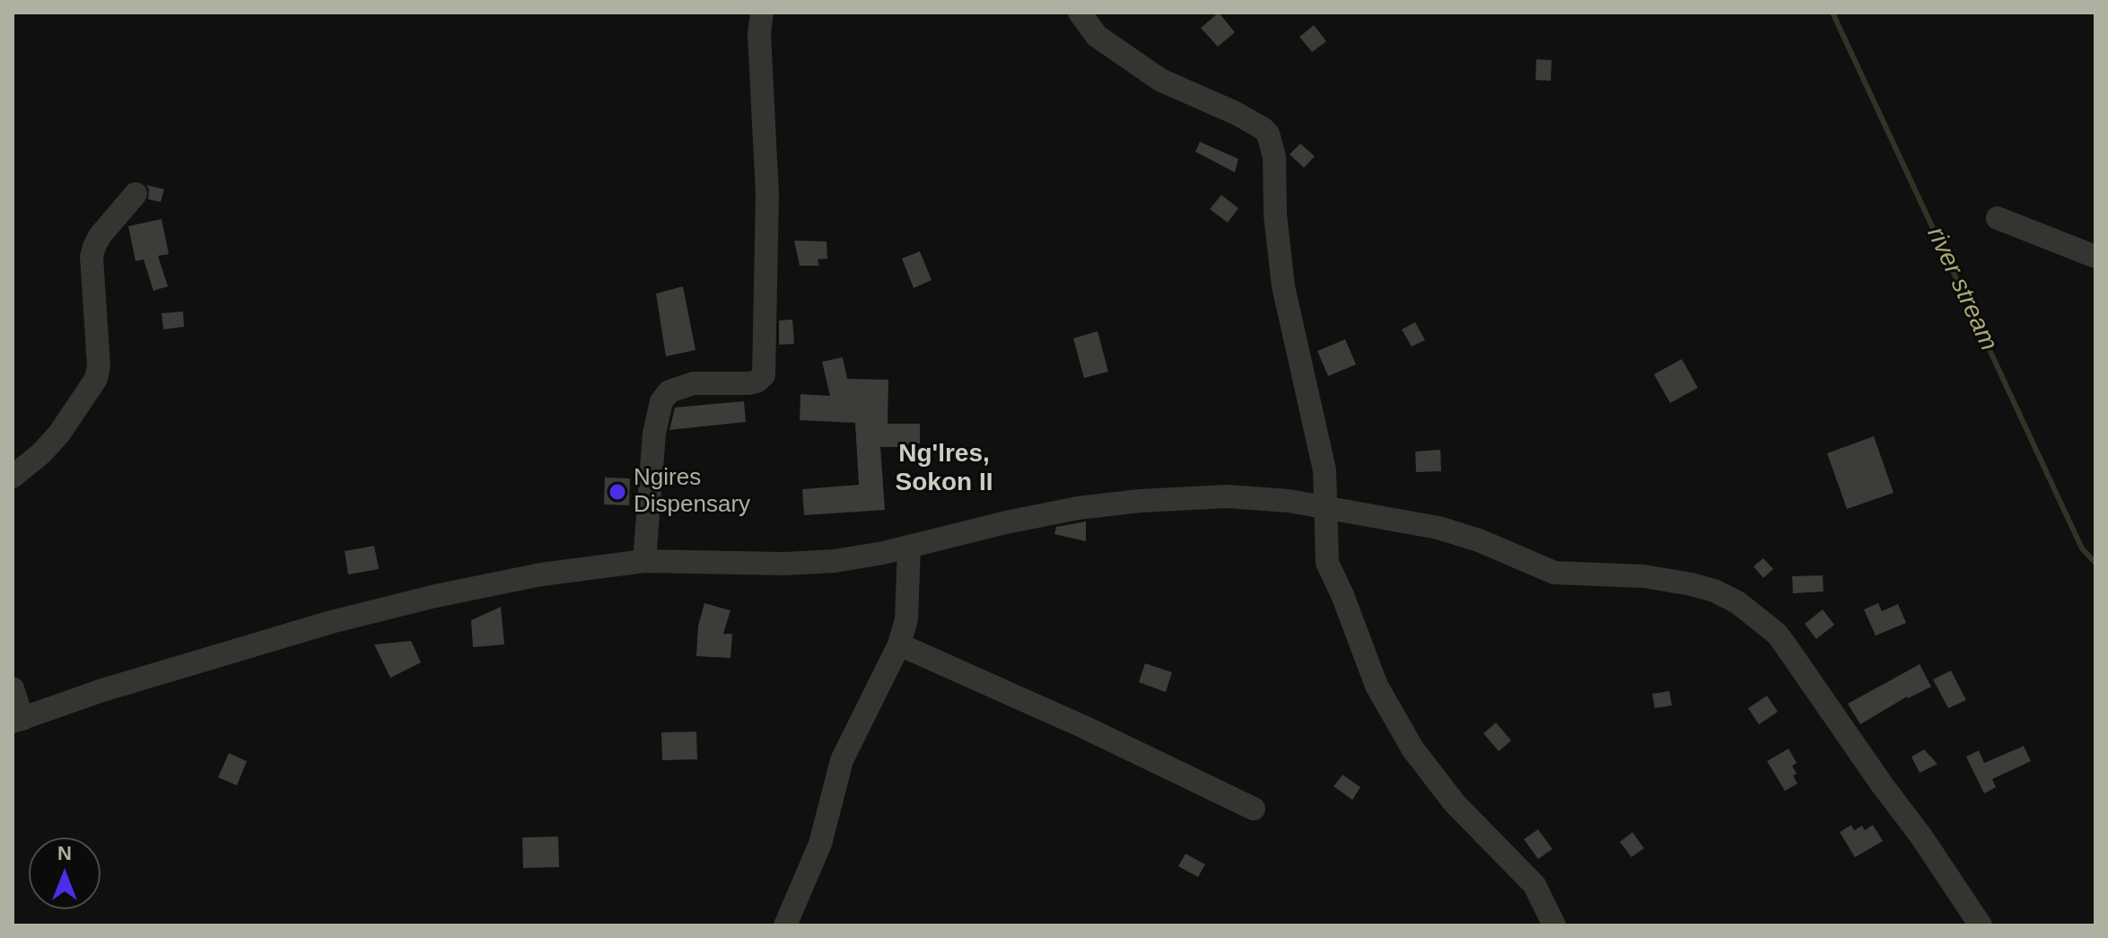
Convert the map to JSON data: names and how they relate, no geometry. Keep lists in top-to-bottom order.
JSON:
{
  "districts": ["Ng'lres, Sokon II"],
  "water": ["river stream"],
  "places": ["Ngires Dispensary"],
  "north": "top"
}
